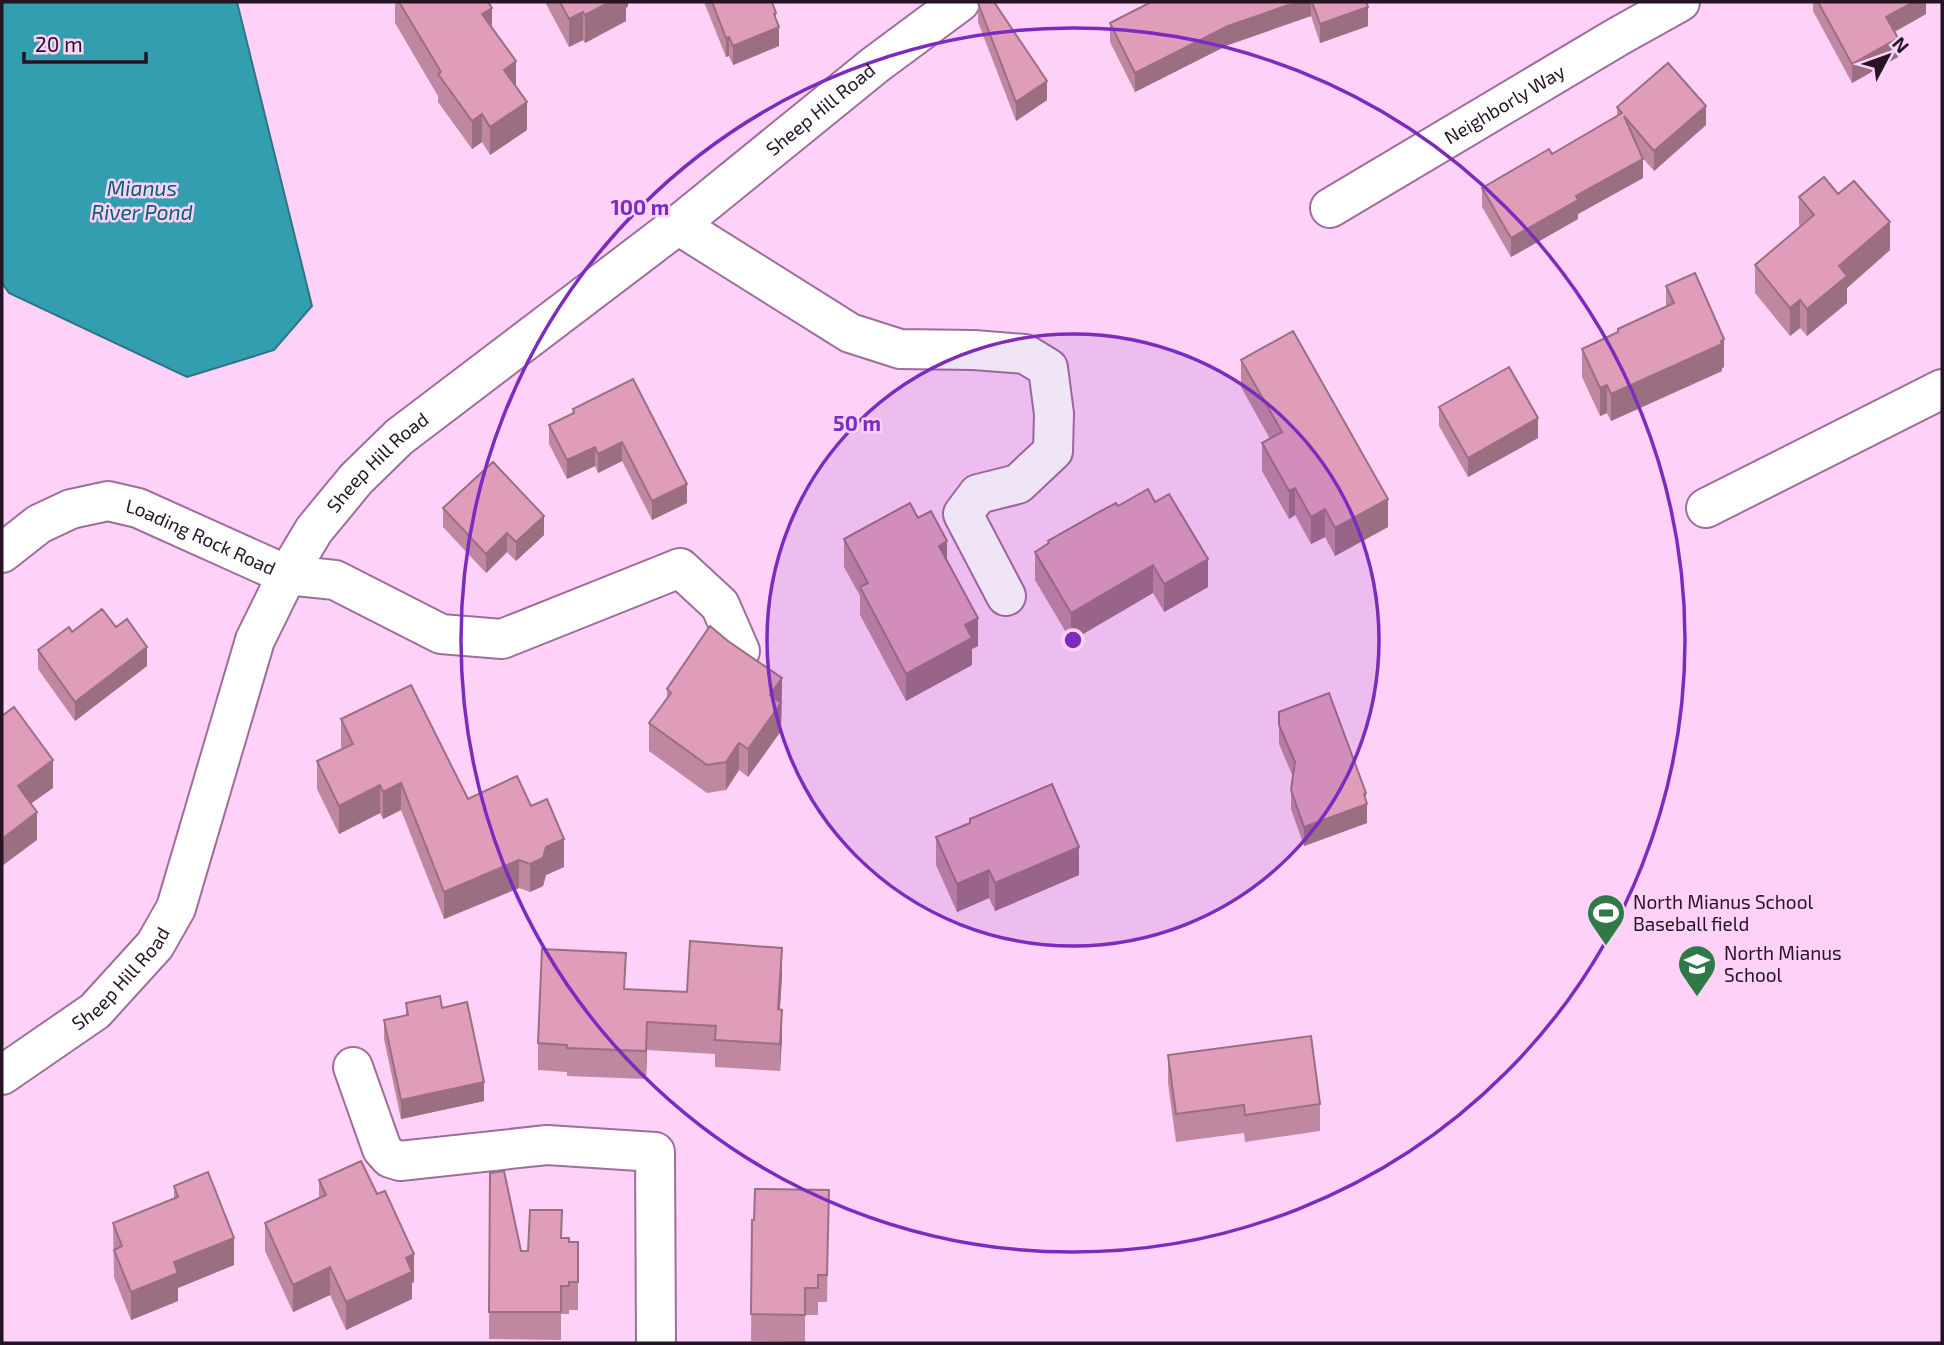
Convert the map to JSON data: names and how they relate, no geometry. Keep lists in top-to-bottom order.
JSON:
{
  "streets": {
    "street": ["Neighborly Way", "Sheep Hill Road", "Loading Rock Road"]
  },
  "crossings": [
    ["Sheep Hill Road", "Loading Rock Road"]
  ],
  "water": ["Mianus River Pond"],
  "places": {
    "sports": ["North Mianus School Baseball field"],
    "school or university": ["North Mianus School"]
  },
  "scale_bar": "20 m",
  "north": "top right",
  "rings": ["100 m", "50 m"]
}
